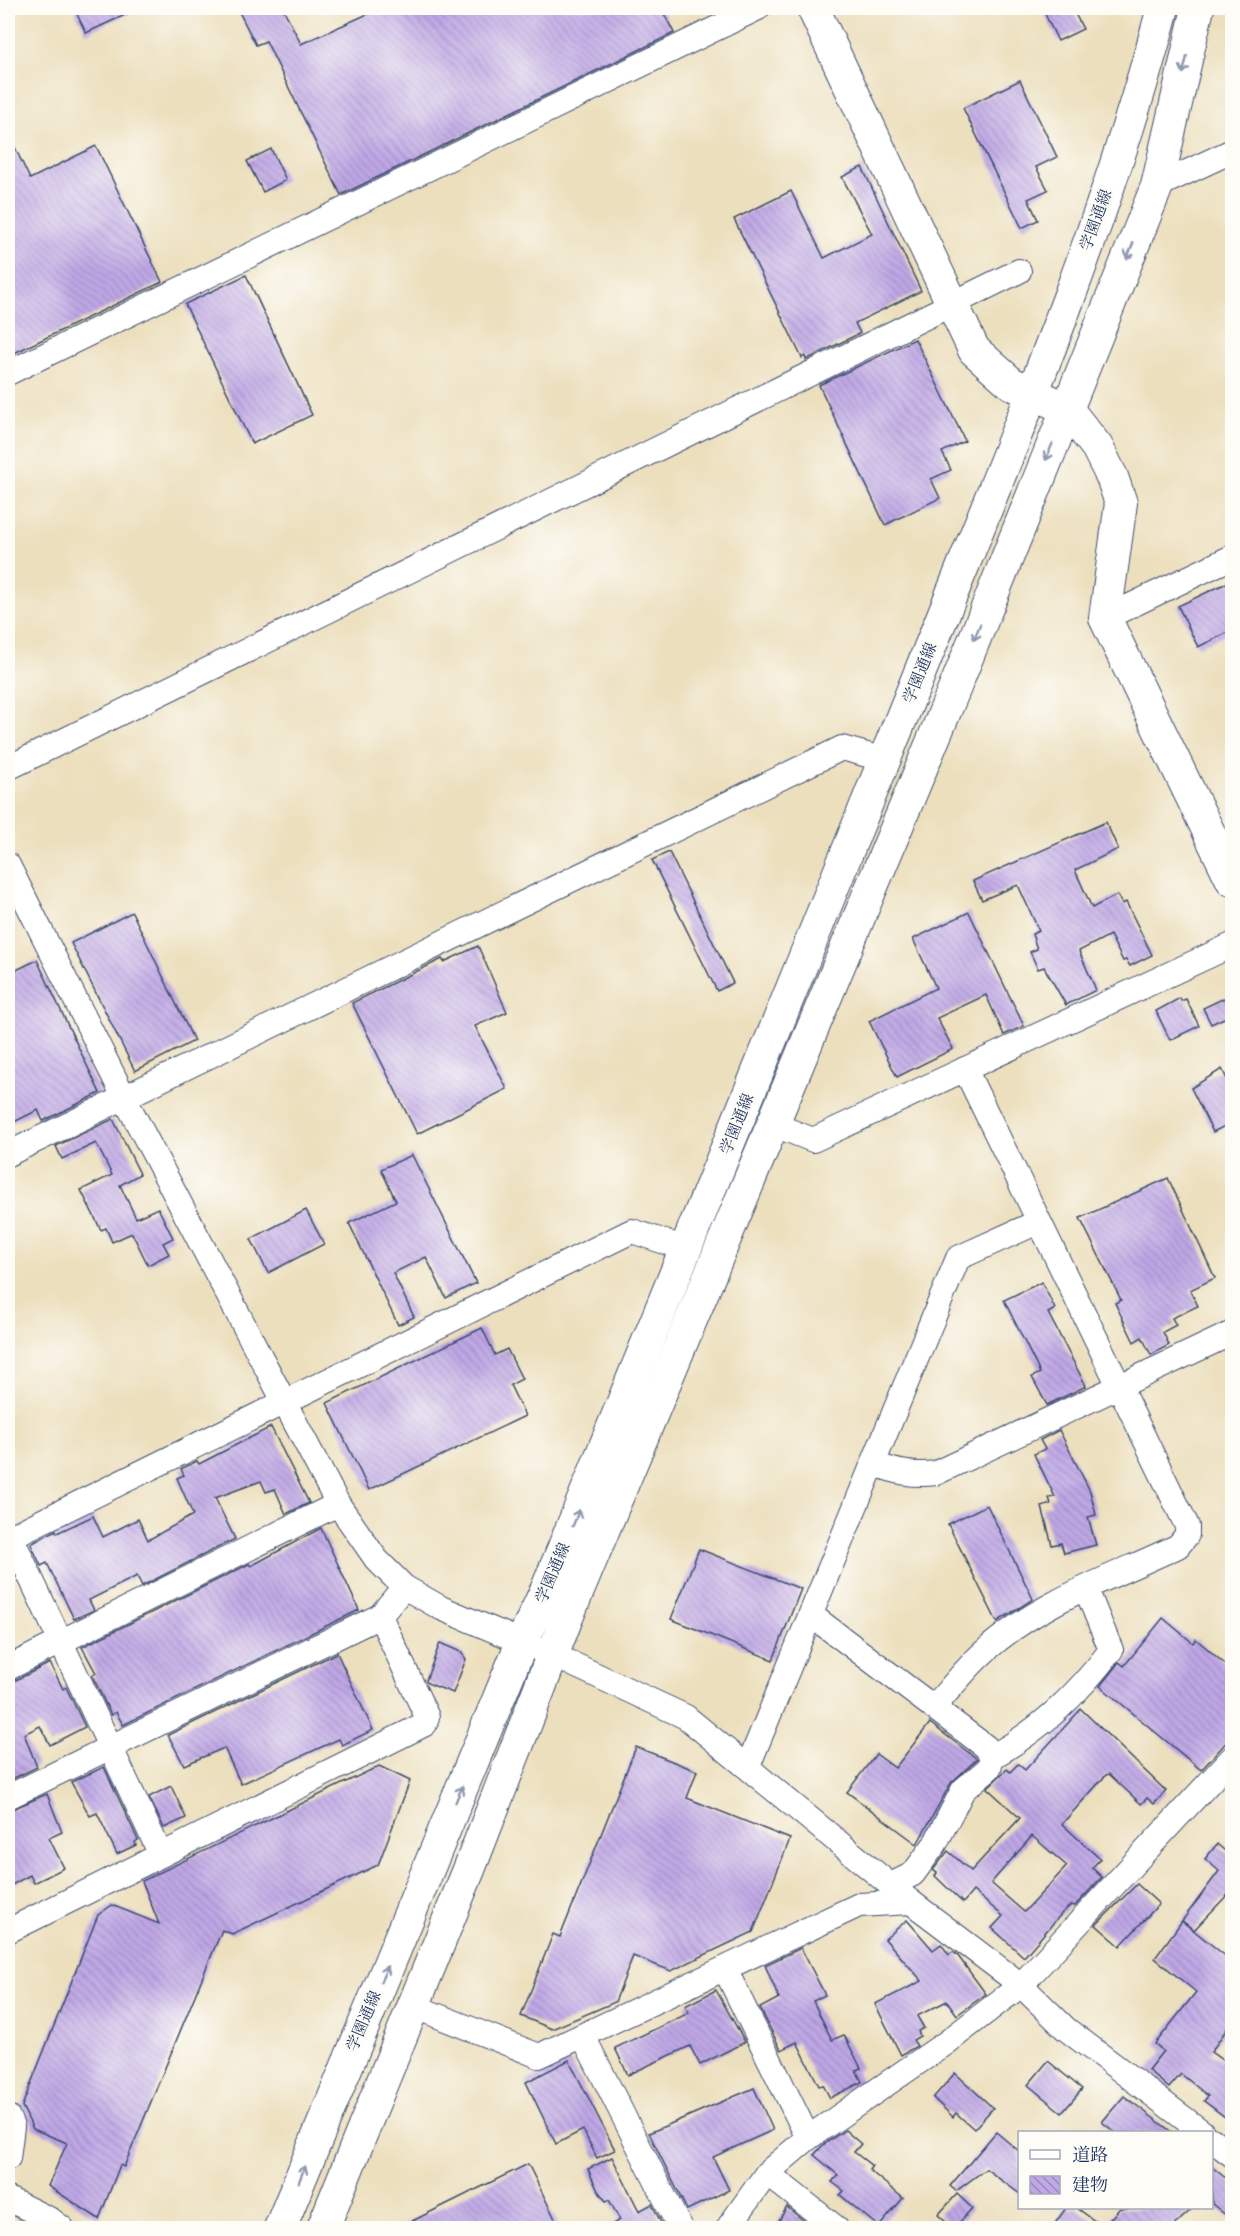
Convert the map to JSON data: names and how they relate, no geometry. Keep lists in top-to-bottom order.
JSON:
{
  "streets": {
    "street": ["学園通線"]
  },
  "legend": ["道路", "建物"]
}
